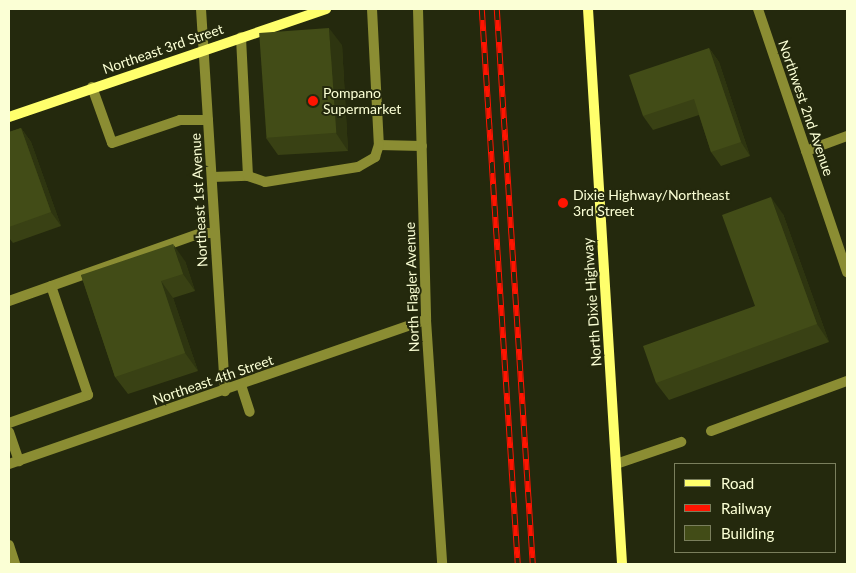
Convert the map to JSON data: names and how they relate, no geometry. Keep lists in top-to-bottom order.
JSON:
{
  "streets": {
    "main road": ["Northeast 3rd Street", "North Dixie Highway"],
    "street": [
      "Northwest 2nd Avenue",
      "Northeast 1st Avenue",
      "North Flagler Avenue",
      "Northeast 4th Street"
    ]
  },
  "crossings": [
    ["Northeast 3rd Street", "Northeast 1st Avenue"],
    ["Northeast 1st Avenue", "Northeast 4th Street"],
    ["North Flagler Avenue", "Northeast 4th Street"]
  ],
  "places": ["Pompano Supermarket", "Dixie Highway/Northeast 3rd Street"],
  "legend": ["Road", "Railway", "Building"]
}
